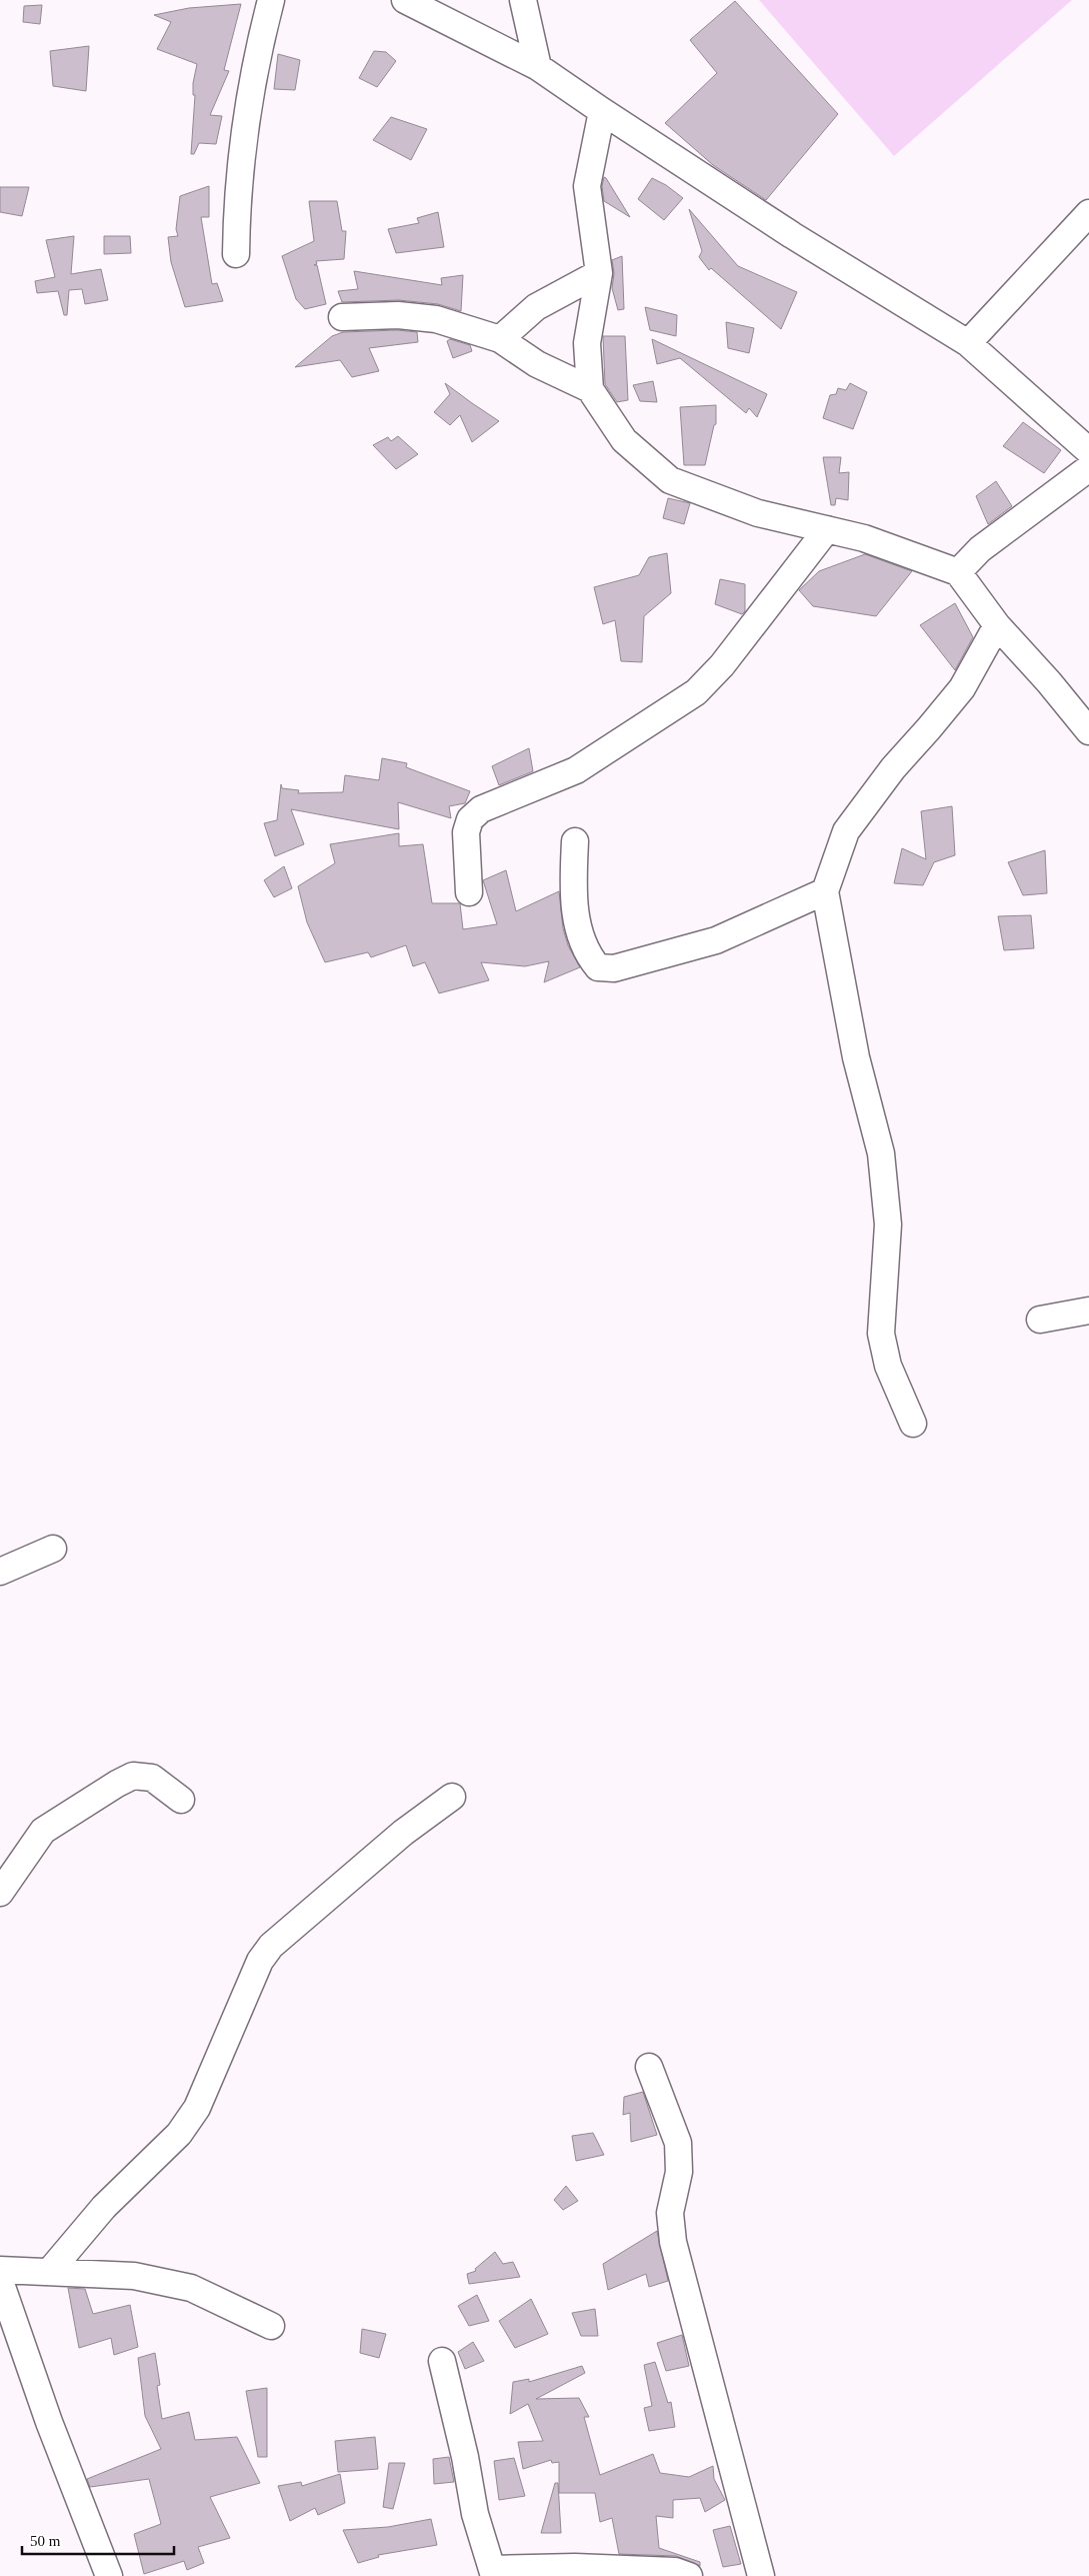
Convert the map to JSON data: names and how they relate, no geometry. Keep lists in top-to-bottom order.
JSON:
{
  "scale_bar": "50 m"
}
